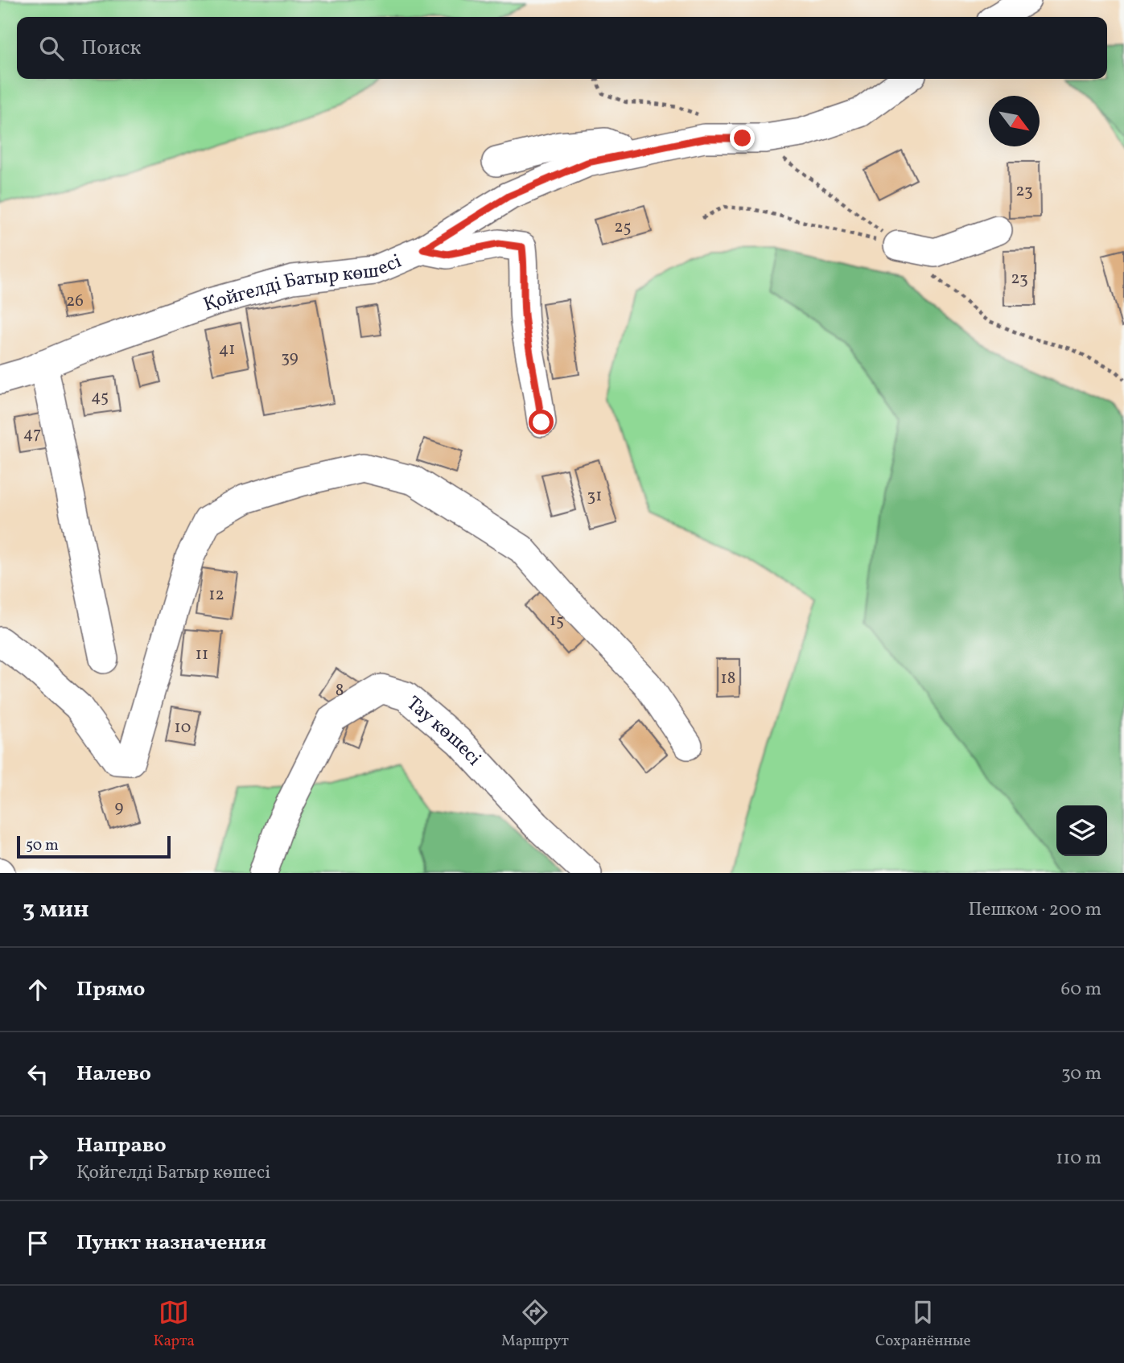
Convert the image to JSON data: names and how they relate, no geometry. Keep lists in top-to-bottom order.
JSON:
{
  "streets": {
    "street": ["Қойгелді Батыр көшесі", "Тау көшесі"]
  },
  "house_numbers": [
    "23",
    "25",
    "23",
    "26",
    "41",
    "39",
    "45",
    "47",
    "31",
    "12",
    "15",
    "11",
    "18",
    "8",
    "10",
    "9"
  ],
  "scale_bar": "50 m",
  "north": "bottom right",
  "page": {
    "search": "Поиск",
    "scale": "50 m",
    "heading": ["3 мин", "Пешком · 200 m"],
    "list": [
      ["Прямо", "60 m"],
      ["Налево", "30 m"],
      ["Направо", "Қойгелді Батыр көшесі", "110 m"],
      "Пункт назначения"
    ],
    "nav": ["Карта", "Маршрут", "Сохранённые"]
  }
}
